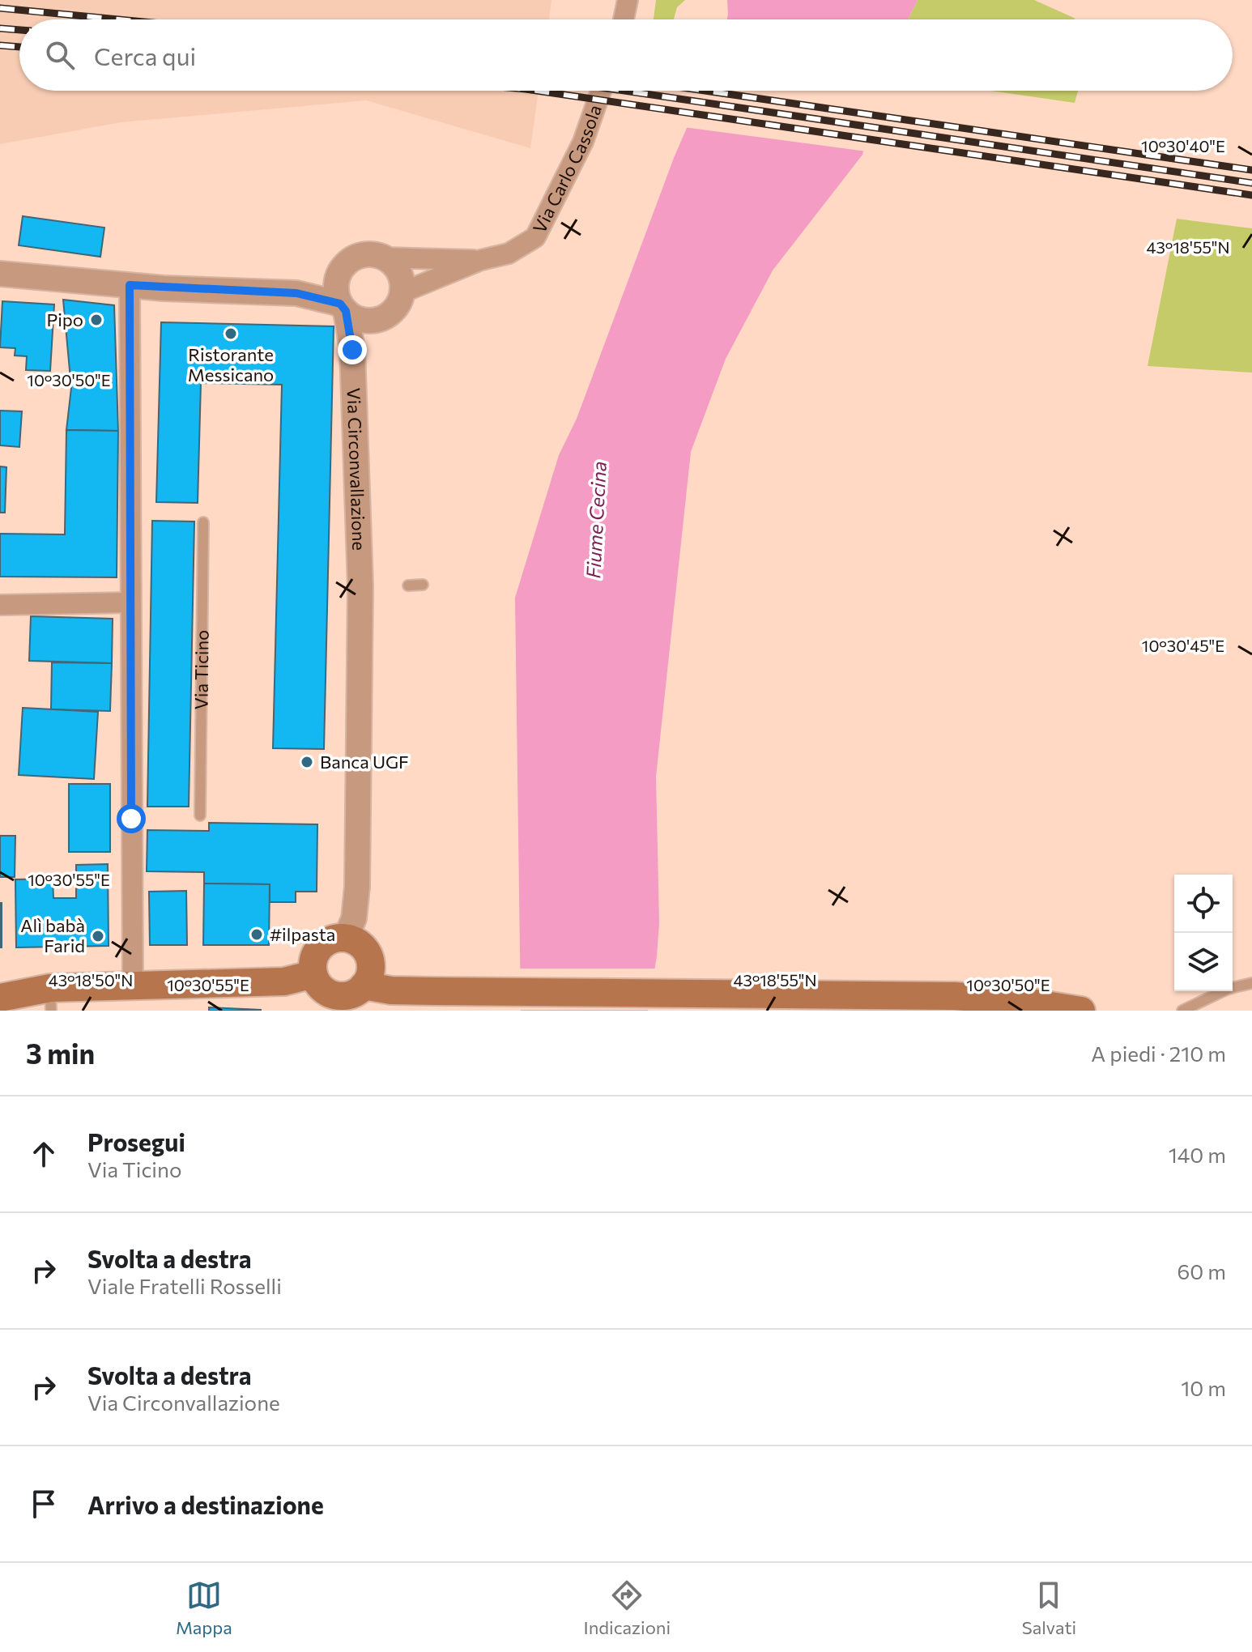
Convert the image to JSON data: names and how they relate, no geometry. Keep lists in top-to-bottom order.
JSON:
{
  "streets": {
    "street": ["Via Carlo Cassola", "Via Circonvallazione"],
    "lane": ["Via Ticino"]
  },
  "crossings": [
    ["Via Carlo Cassola", "Via Circonvallazione"]
  ],
  "water": ["Fiume Cecina"],
  "places": [
    "Pipo",
    "Ristorante Messicano",
    "Banca UGF",
    "#ilpasta",
    "Alì babà Farid"
  ],
  "page": {
    "search": "Cerca qui",
    "heading": ["3 min", "A piedi · 210 m"],
    "list": [
      ["Prosegui", "Via Ticino", "140 m"],
      ["Svolta a destra", "Viale Fratelli Rosselli", "60 m"],
      ["Svolta a destra", "Via Circonvallazione", "10 m"],
      "Arrivo a destinazione"
    ],
    "nav": ["Mappa", "Indicazioni", "Salvati"]
  },
  "coordinates": [
    "10°30'40\"E",
    "43°18'55\"N",
    "10°30'50\"E",
    "10°30'45\"E",
    "10°30'55\"E",
    "43°18'50\"N"
  ]
}
